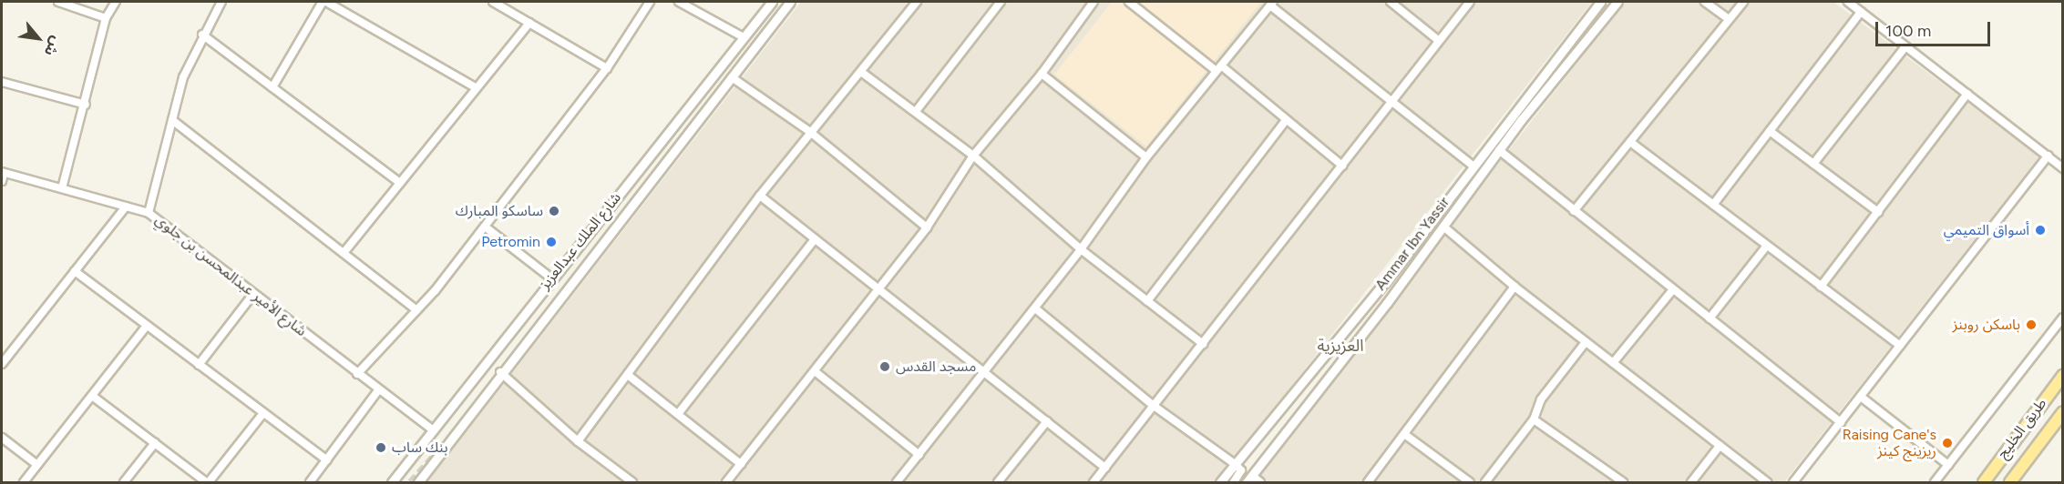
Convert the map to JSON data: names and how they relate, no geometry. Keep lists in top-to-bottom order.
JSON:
{
  "streets": {
    "main road": ["طريق الخليج"],
    "street": ["شارع الملك عبدالعزيز", "Ammar Ibn Yassir", "شارع الأمير عبدالمحسن بن جلوي"]
  },
  "crossings": [
    ["شارع الملك عبدالعزيز", "شارع الأمير عبدالمحسن بن جلوي"]
  ],
  "districts": ["العزيزية"],
  "places": [
    "ساسكو المبارك",
    "أسواق التميمي",
    "Petromin",
    "باسكن روبنز",
    "مسجد القدس",
    "Raising Cane's ريزينج كينز",
    "بنك ساب"
  ],
  "scale_bar": "100 m",
  "north": "bottom right"
}
